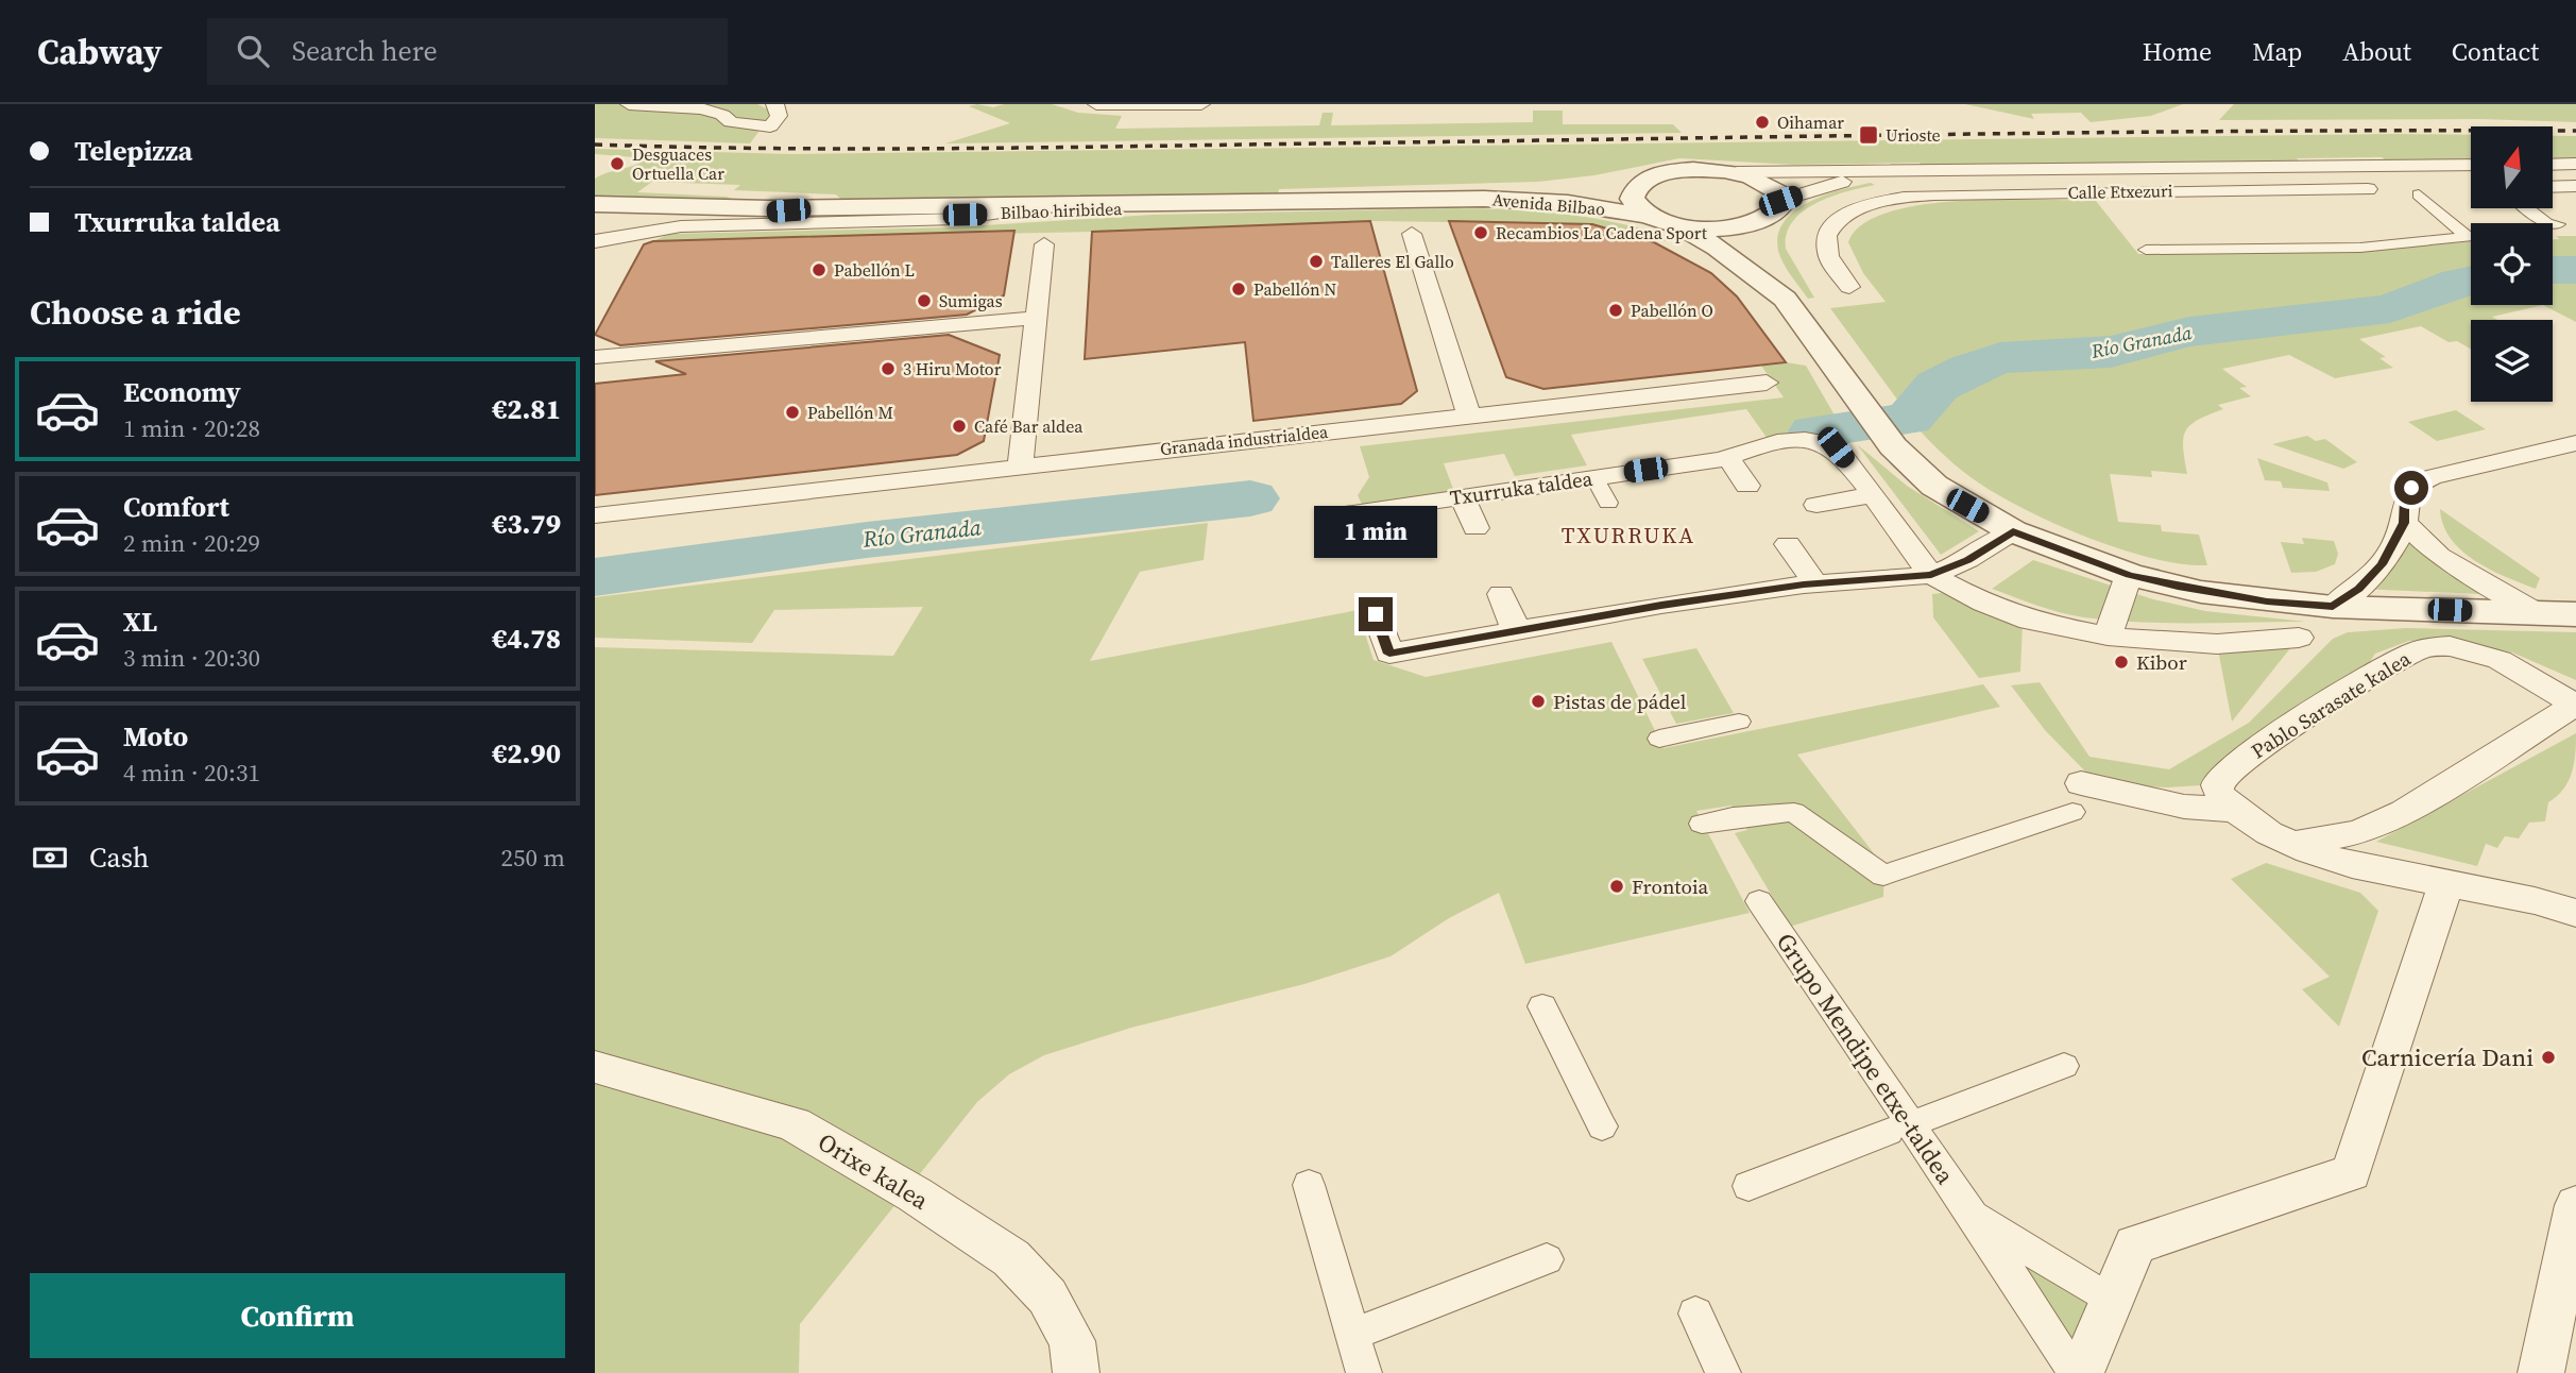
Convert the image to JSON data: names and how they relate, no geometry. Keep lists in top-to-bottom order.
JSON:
{
  "streets": {
    "street": [
      "Calle Etxezuri",
      "Avenida Bilbao",
      "Bilbao hiribidea",
      "Granada industrialdea",
      "Txurruka taldea",
      "Pablo Sarasate kalea",
      "Grupo Mendipe etxe-taldea",
      "Orixe kalea"
    ]
  },
  "crossings": [
    ["Calle Etxezuri", "Avenida Bilbao"],
    ["Avenida Bilbao", "Bilbao hiribidea"]
  ],
  "districts": ["TXURRUKA"],
  "water": ["Río Granada"],
  "places": {
    "other": [
      "Oihamar",
      "Desguaces Ortuella Car",
      "Recambios La Cadena Sport",
      "Talleres El Gallo",
      "Pabellón L",
      "Pabellón N",
      "Sumigas",
      "Pabellón O",
      "3 Hiru Motor",
      "Pabellón M",
      "Café Bar aldea",
      "Kibor",
      "Pistas de pádel",
      "Frontoia",
      "Carnicería Dani"
    ],
    "transit": ["Urioste"]
  },
  "north": "top",
  "page": {
    "header": "Cabway",
    "search": "Search here",
    "nav": [
      "Home",
      "Map",
      "About",
      "Contact"
    ],
    "banner": ["Telepizza", "Txurruka taldea"],
    "heading": "Choose a ride",
    "list": [
      {
        "name": "Economy",
        "note": "1 min · 20:28",
        "value": "€2.81"
      },
      {
        "name": "Comfort",
        "note": "2 min · 20:29",
        "value": "€3.79"
      },
      {
        "name": "XL",
        "note": "3 min · 20:30",
        "value": "€4.78"
      },
      {
        "name": "Moto",
        "note": "4 min · 20:31",
        "value": "€2.90"
      }
    ],
    "bubble": "1 min",
    "pay": ["Cash", "250 m"],
    "buttons": "Confirm"
  }
}
